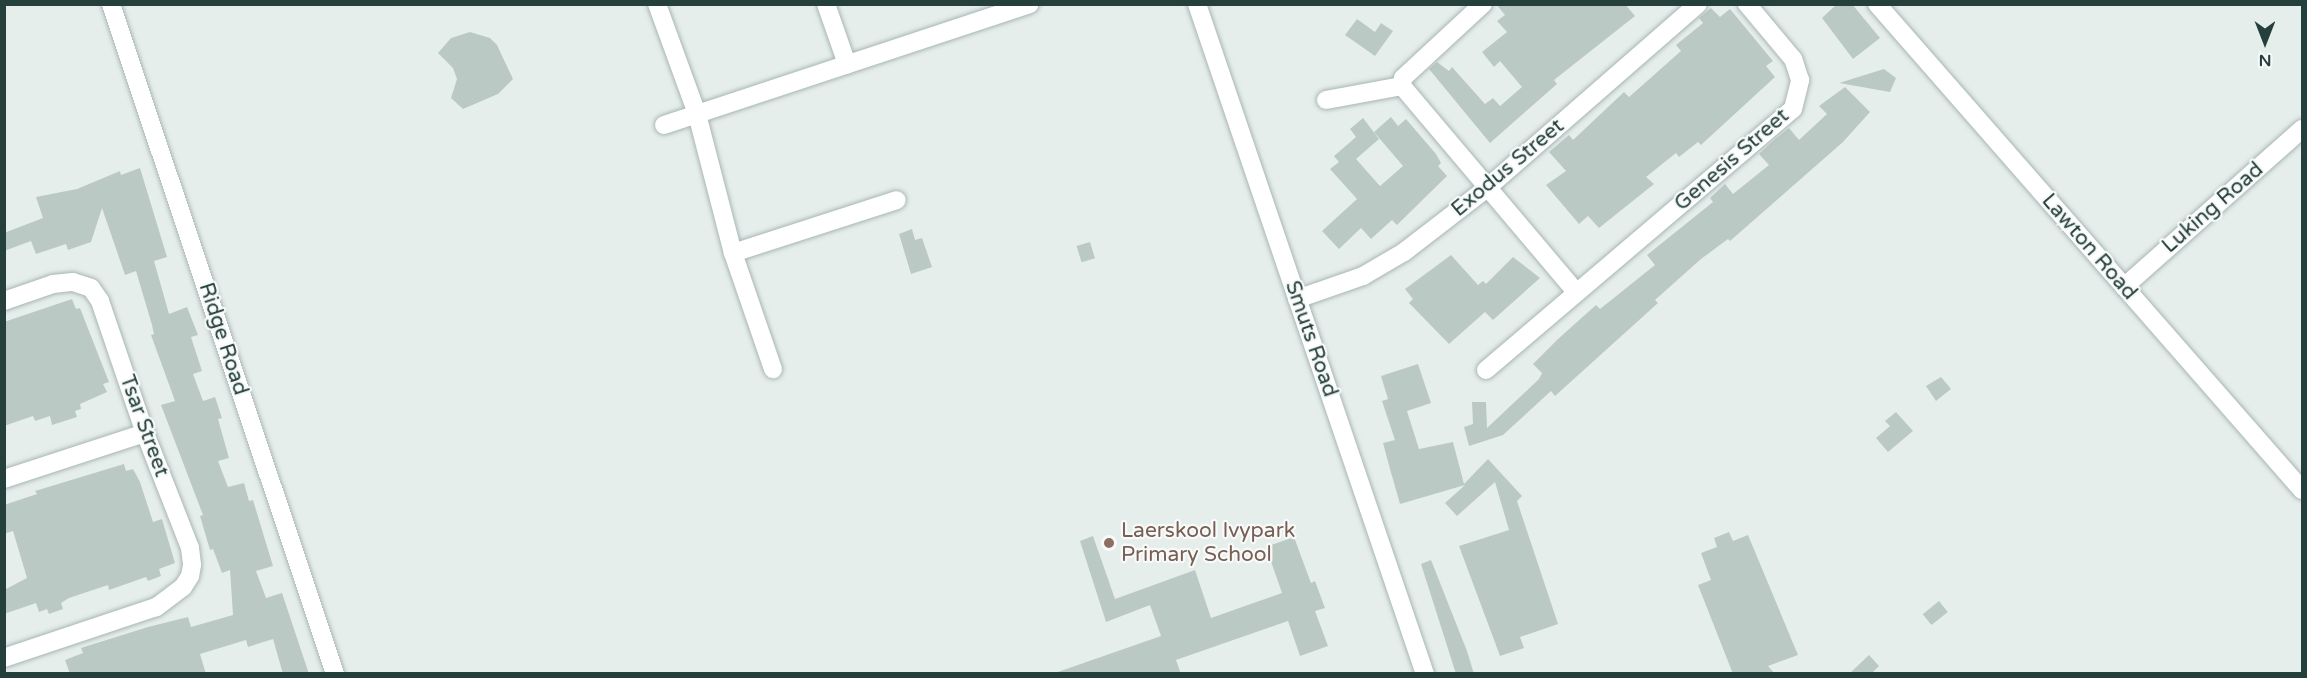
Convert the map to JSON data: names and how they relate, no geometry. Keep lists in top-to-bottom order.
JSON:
{
  "streets": {
    "street": [
      "Genesis Street",
      "Exodus Street",
      "Luking Road",
      "Lawton Road",
      "Ridge Road",
      "Smuts Road",
      "Tsar Street"
    ]
  },
  "crossings": [
    ["Exodus Street", "Smuts Road"],
    ["Luking Road", "Lawton Road"]
  ],
  "places": ["Laerskool Ivypark Primary School"],
  "north": "bottom"
}
